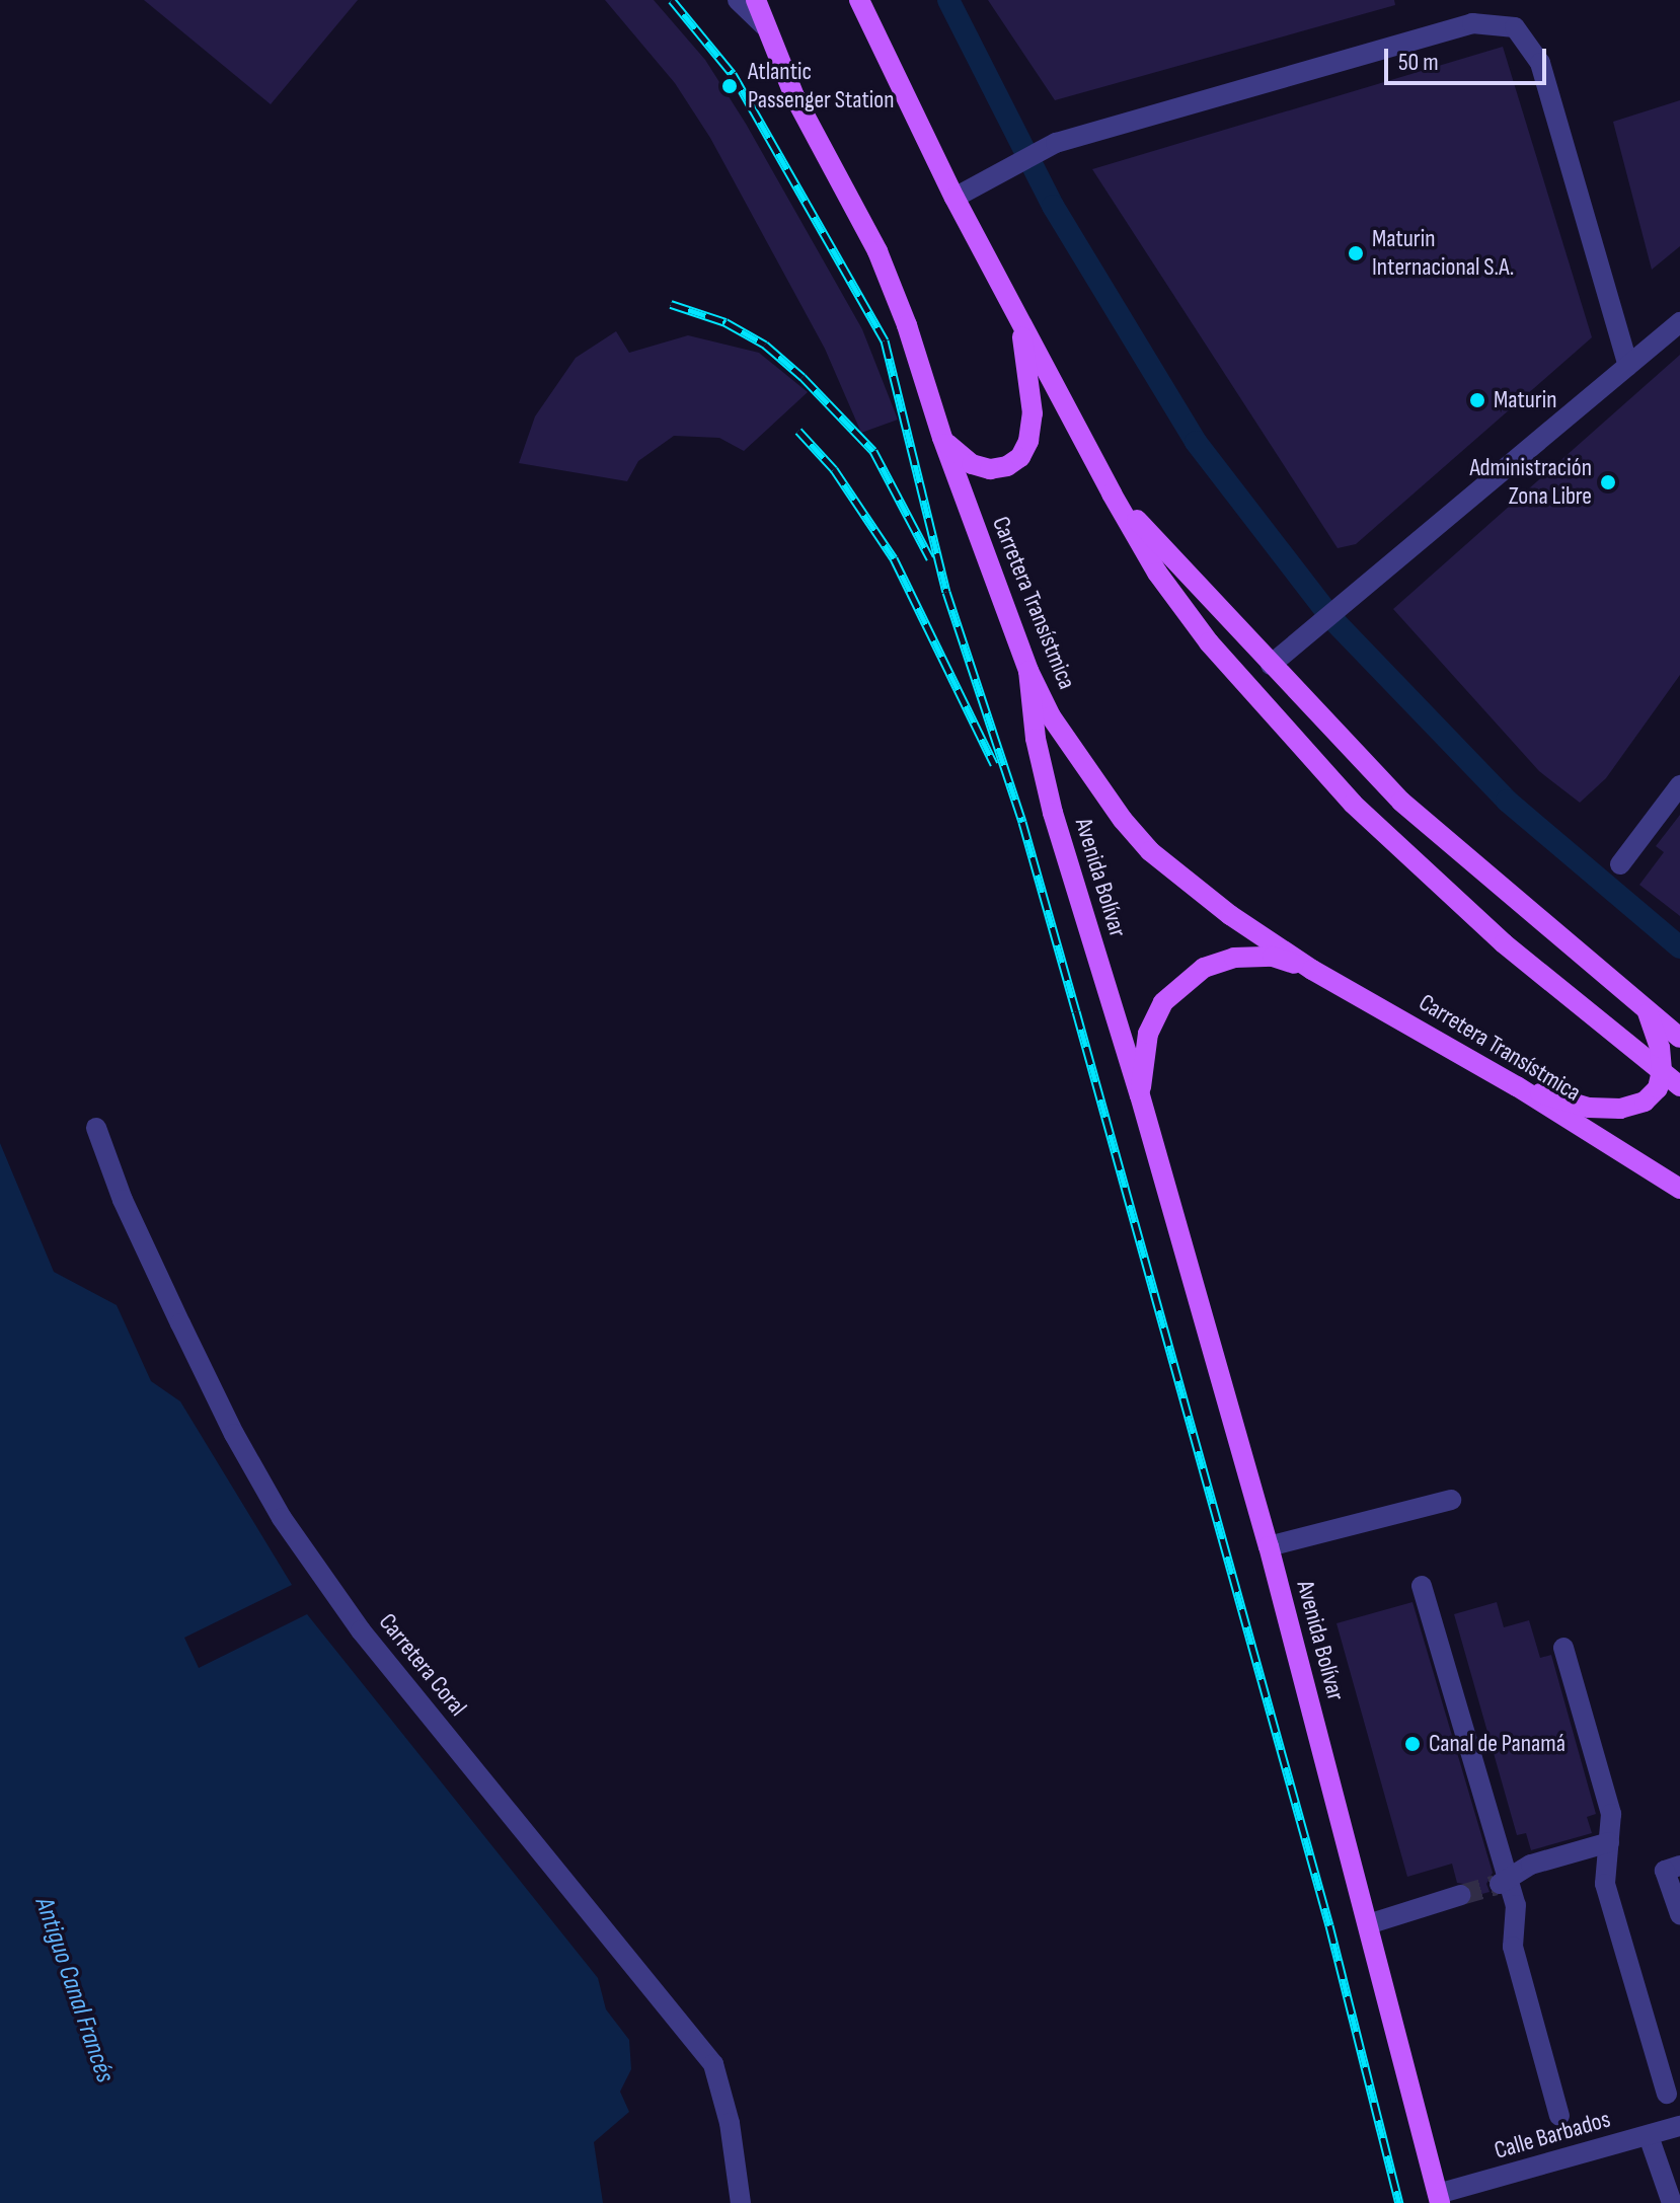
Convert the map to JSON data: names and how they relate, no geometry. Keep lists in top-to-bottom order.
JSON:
{
  "streets": {
    "main road": ["Carretera Transístmica", "Avenida Bolívar"],
    "street": ["Carretera Coral", "Calle Barbados"]
  },
  "crossings": [
    ["Carretera Transístmica", "Avenida Bolívar"],
    ["Avenida Bolívar", "Calle Barbados"]
  ],
  "water": ["Antiguo Canal Francés"],
  "places": [
    "Atlantic Passenger Station",
    "Maturin Internacional S.A.",
    "Maturin",
    "Administración Zona Libre",
    "Canal de Panamá"
  ],
  "scale_bar": "50 m"
}
